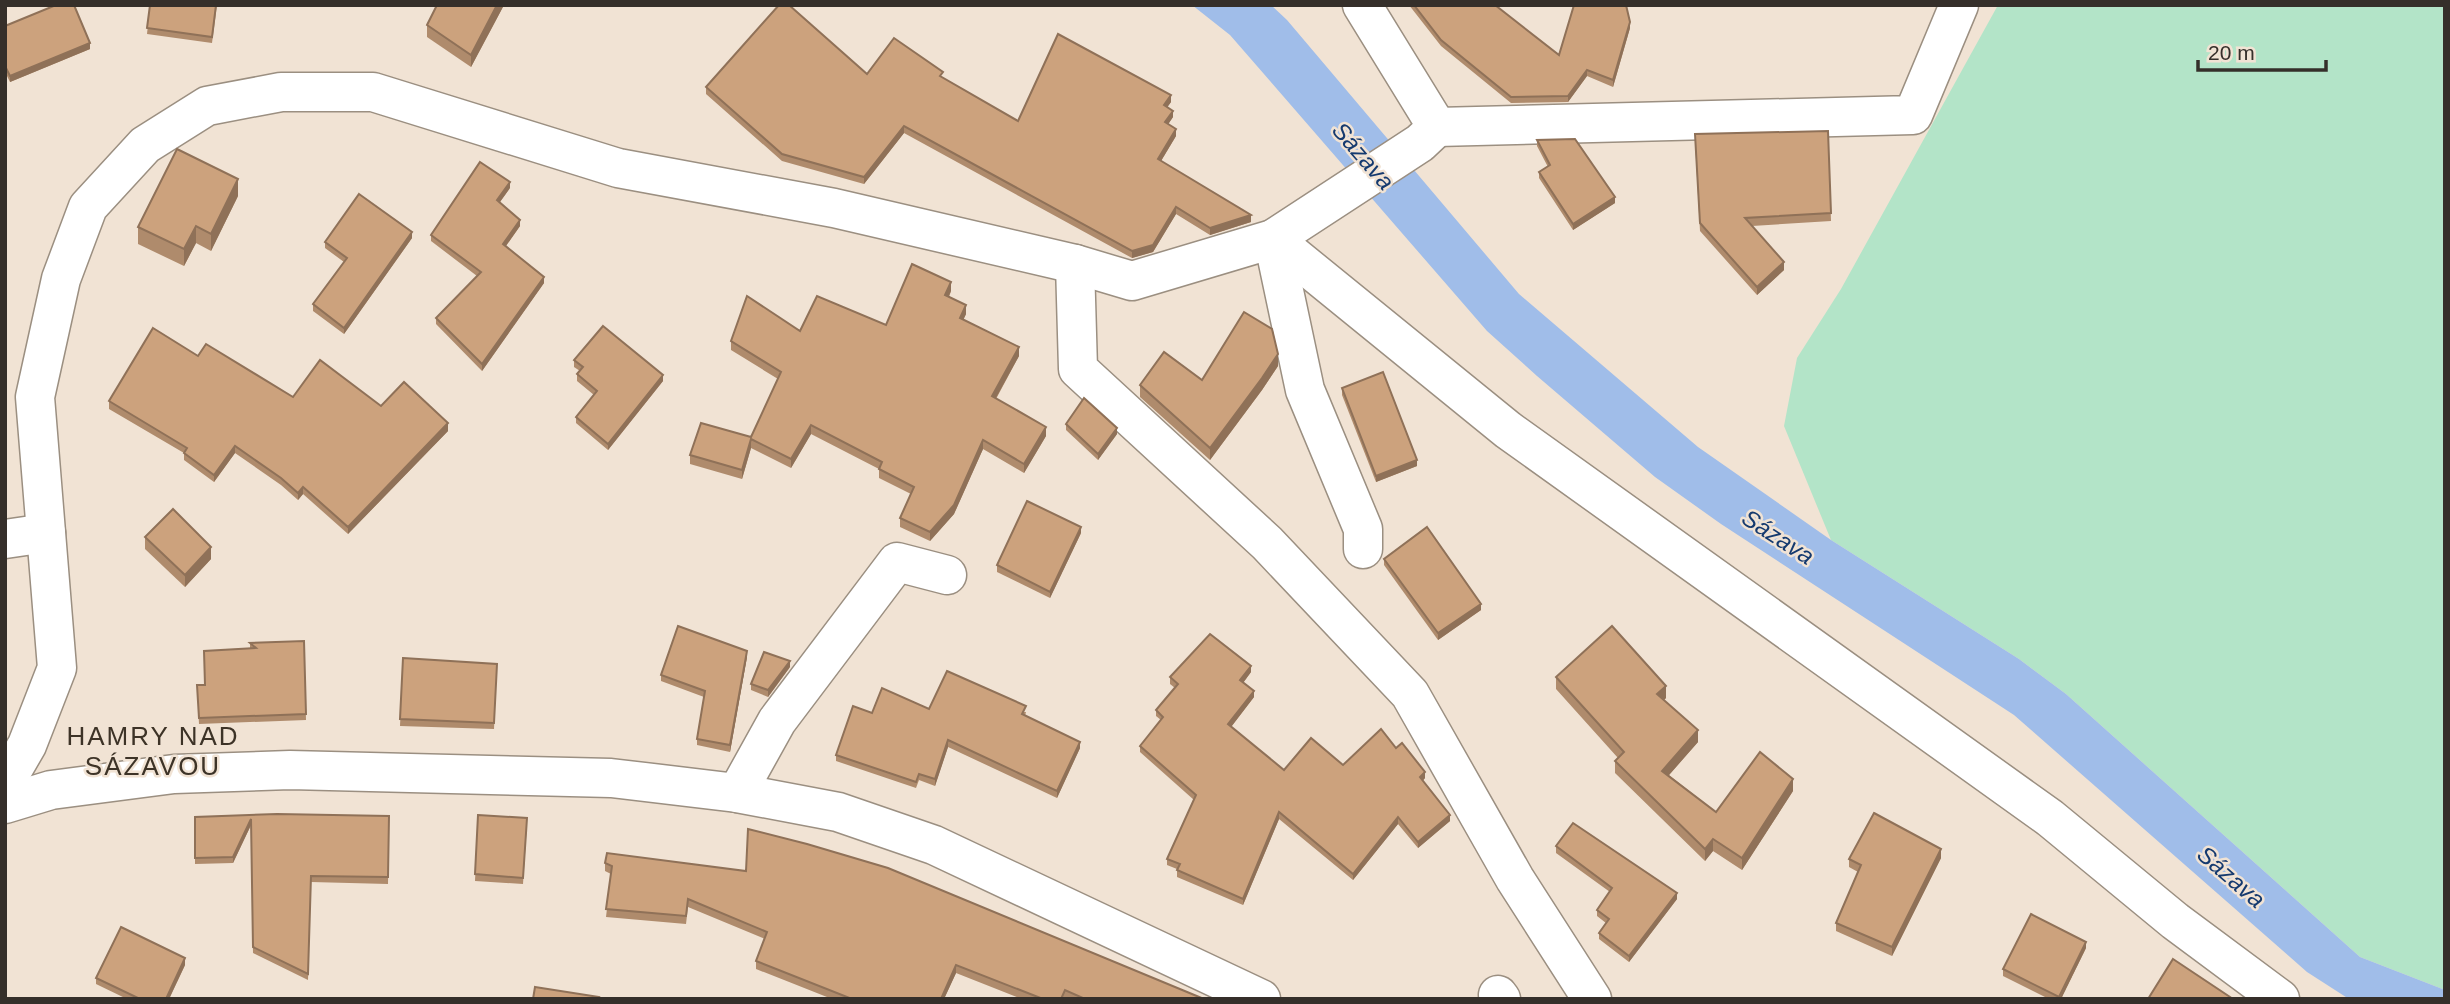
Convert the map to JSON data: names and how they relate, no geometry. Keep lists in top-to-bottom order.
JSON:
{
  "districts": ["HAMRY NAD SÁZAVOU"],
  "water": ["Sázava"],
  "scale_bar": "20 m"
}
